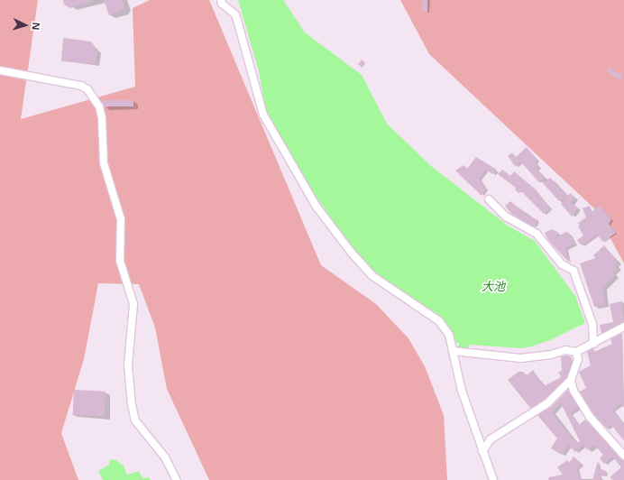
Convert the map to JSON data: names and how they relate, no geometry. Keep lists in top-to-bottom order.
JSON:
{
  "water": ["大池"],
  "north": "right"
}
